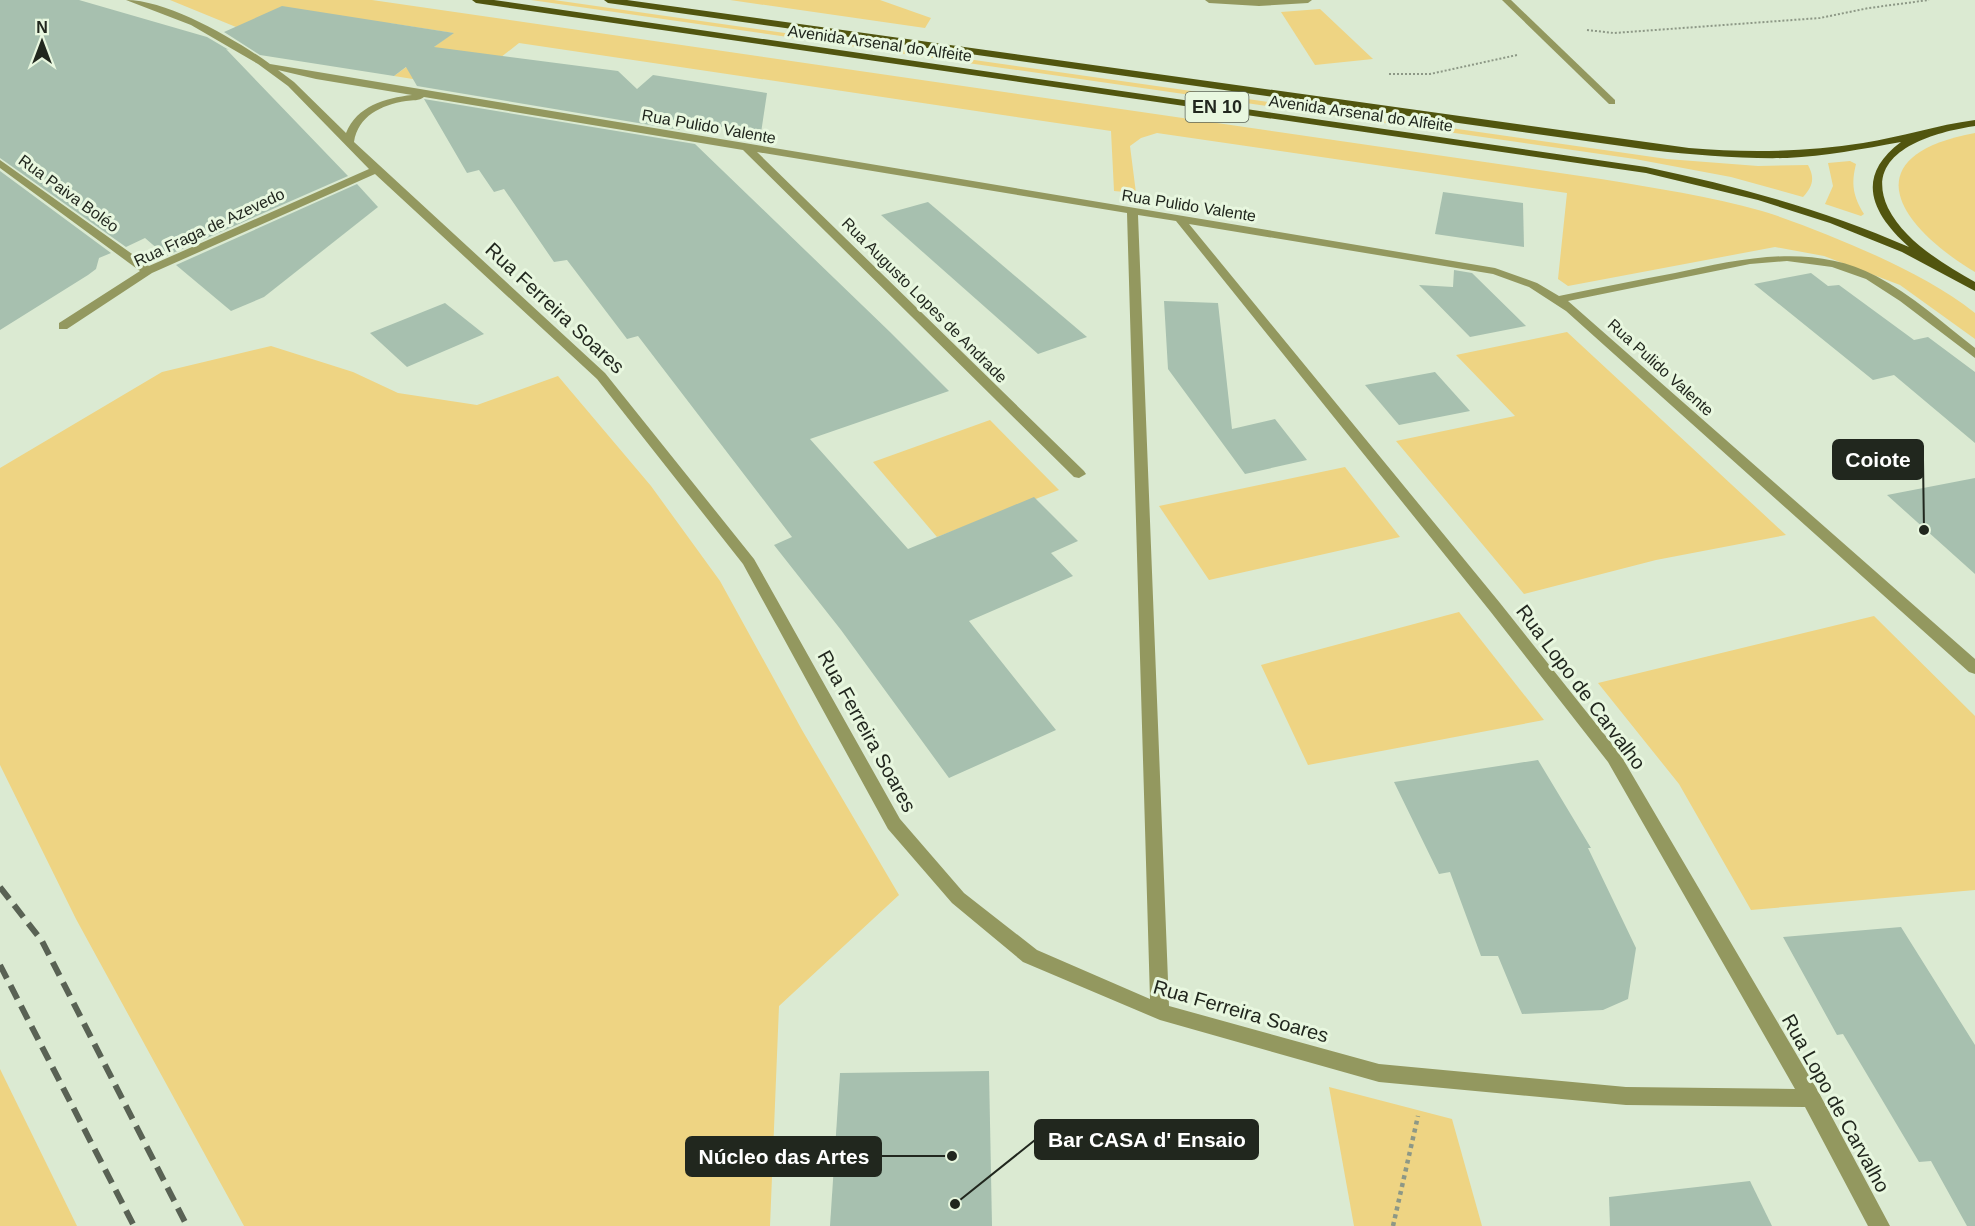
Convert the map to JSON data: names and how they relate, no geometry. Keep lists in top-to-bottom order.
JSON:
{
  "streets": {
    "main road": ["Avenida Arsenal do Alfeite", "EN 10"],
    "street": [
      "Rua Pulido Valente",
      "Rua Paiva Boléo",
      "Rua Fraga de Azevedo",
      "Rua Augusto Lopes de Andrade",
      "Rua Ferreira Soares",
      "Rua Lopo de Carvalho"
    ]
  },
  "crossings": [
    ["Rua Pulido Valente", "Rua Augusto Lopes de Andrade"],
    ["Rua Pulido Valente", "Rua Ferreira Soares"],
    ["Rua Pulido Valente", "Rua Lopo de Carvalho"],
    ["Rua Paiva Boléo", "Rua Fraga de Azevedo"],
    ["Rua Fraga de Azevedo", "Rua Ferreira Soares"],
    ["Rua Ferreira Soares", "Rua Lopo de Carvalho"]
  ],
  "places": ["Coiote", "Núcleo das Artes", "Bar CASA d' Ensaio"],
  "north": "top"
}
